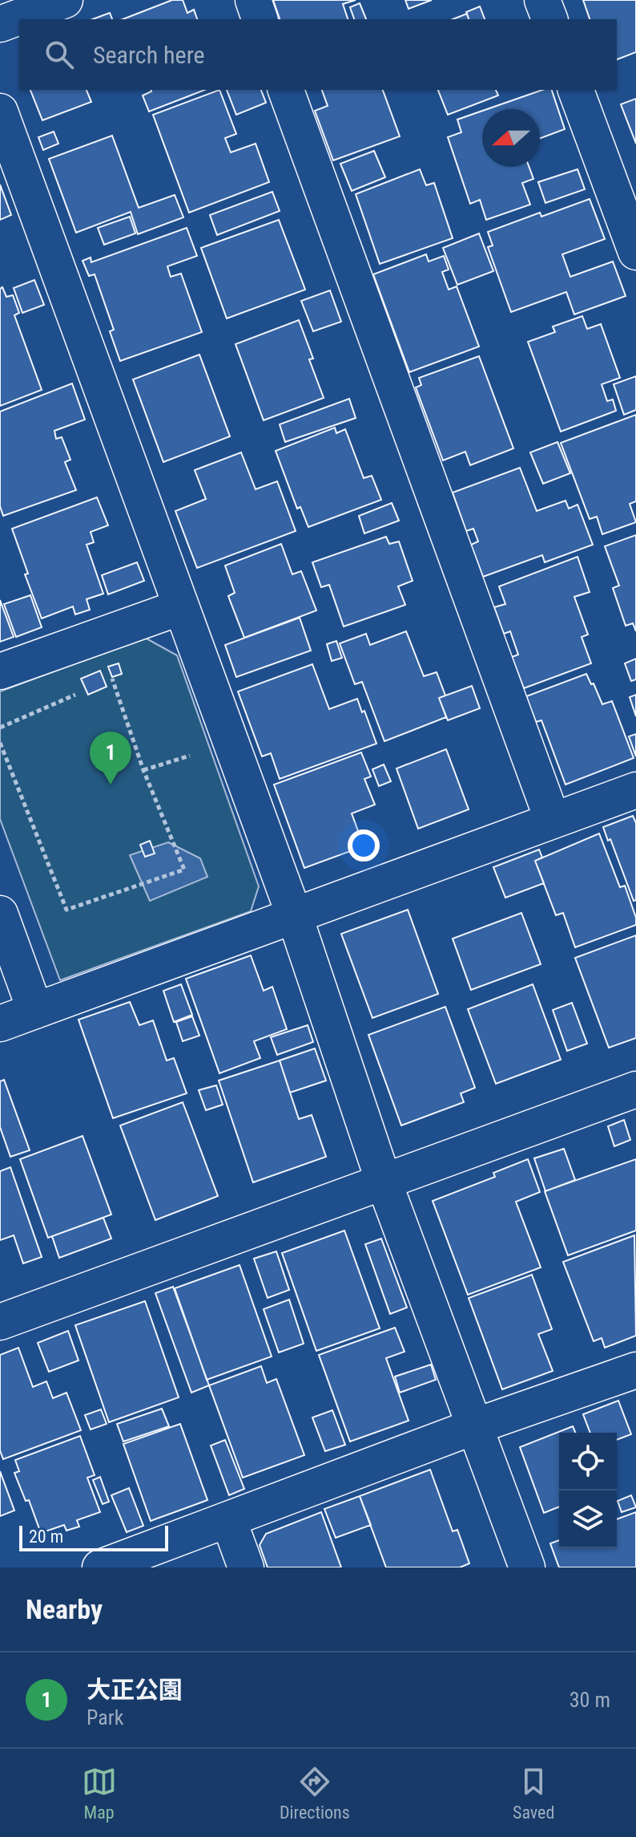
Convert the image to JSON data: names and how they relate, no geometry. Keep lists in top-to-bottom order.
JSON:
{
  "scale_bar": "20 m",
  "north": "left",
  "page": {
    "search": "Search here",
    "pins": "1",
    "scale": "20 m",
    "heading": "Nearby",
    "list": [
      {
        "mark": "1",
        "name": "大正公園",
        "note": "Park",
        "value": "30 m"
      }
    ],
    "nav": ["Map", "Directions", "Saved"]
  }
}
